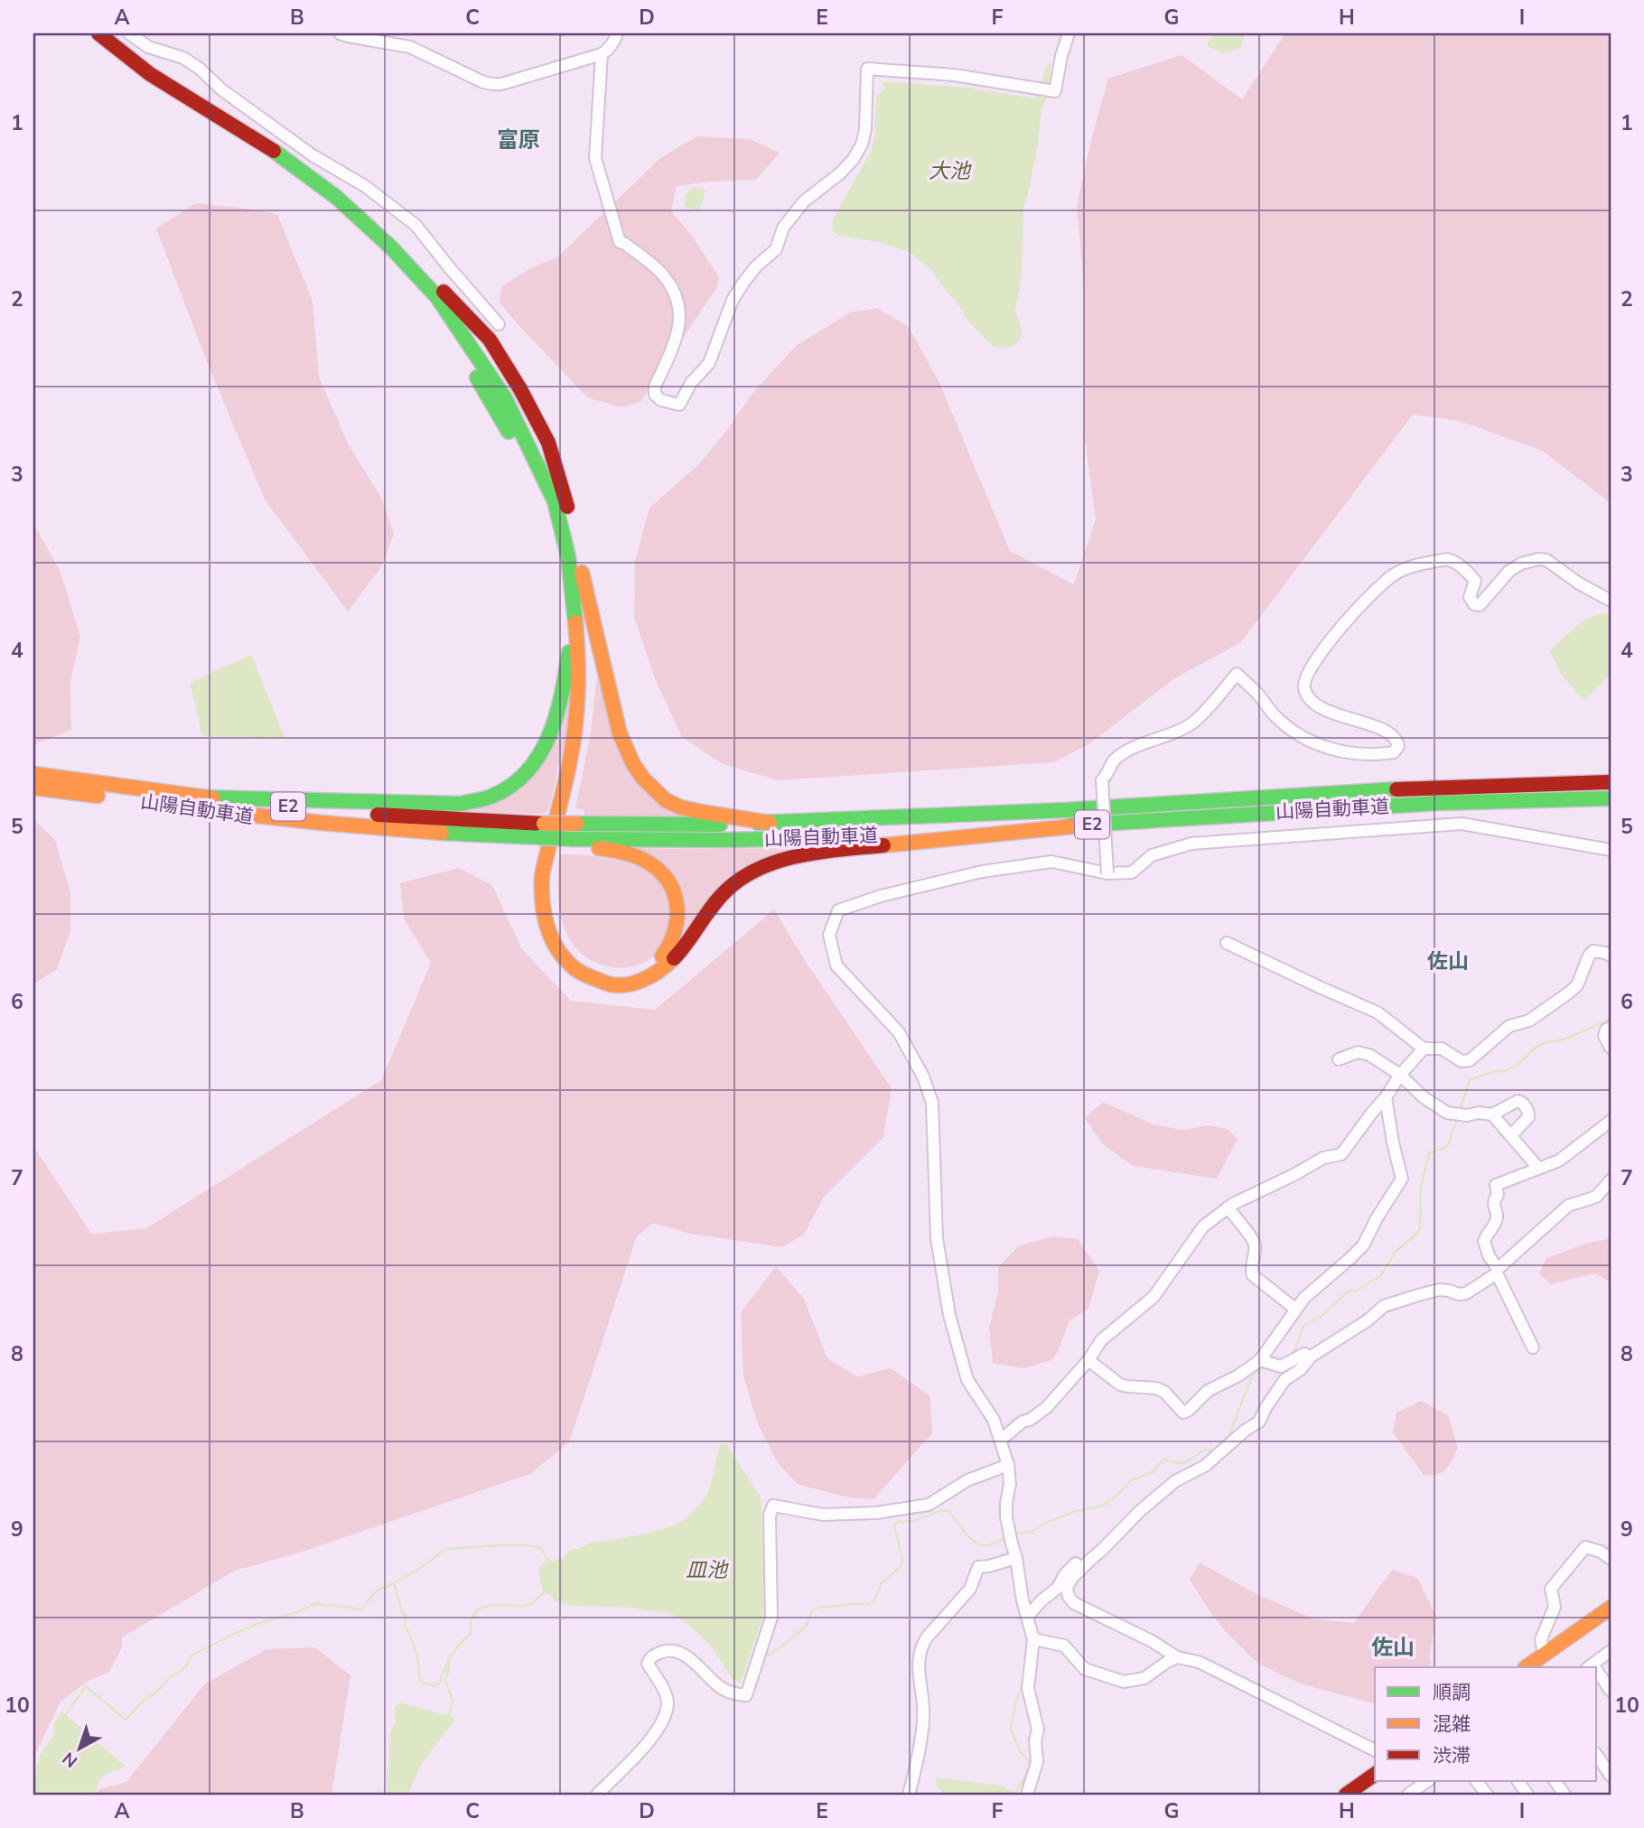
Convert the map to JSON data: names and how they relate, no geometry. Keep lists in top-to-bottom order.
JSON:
{
  "streets": {
    "main road": ["E2", "山陽自動車道"]
  },
  "districts": ["富原", "佐山", "佐山"],
  "water": ["大池", "皿池"],
  "legend": ["順調", "混雑", "渋滞"],
  "north": "bottom left",
  "grid": {
    "columns": [
      "A",
      "B",
      "C",
      "D",
      "E",
      "F",
      "G",
      "H",
      "I"
    ],
    "rows": [
      "1",
      "2",
      "3",
      "4",
      "5",
      "6",
      "7",
      "8",
      "9",
      "10"
    ]
  }
}
